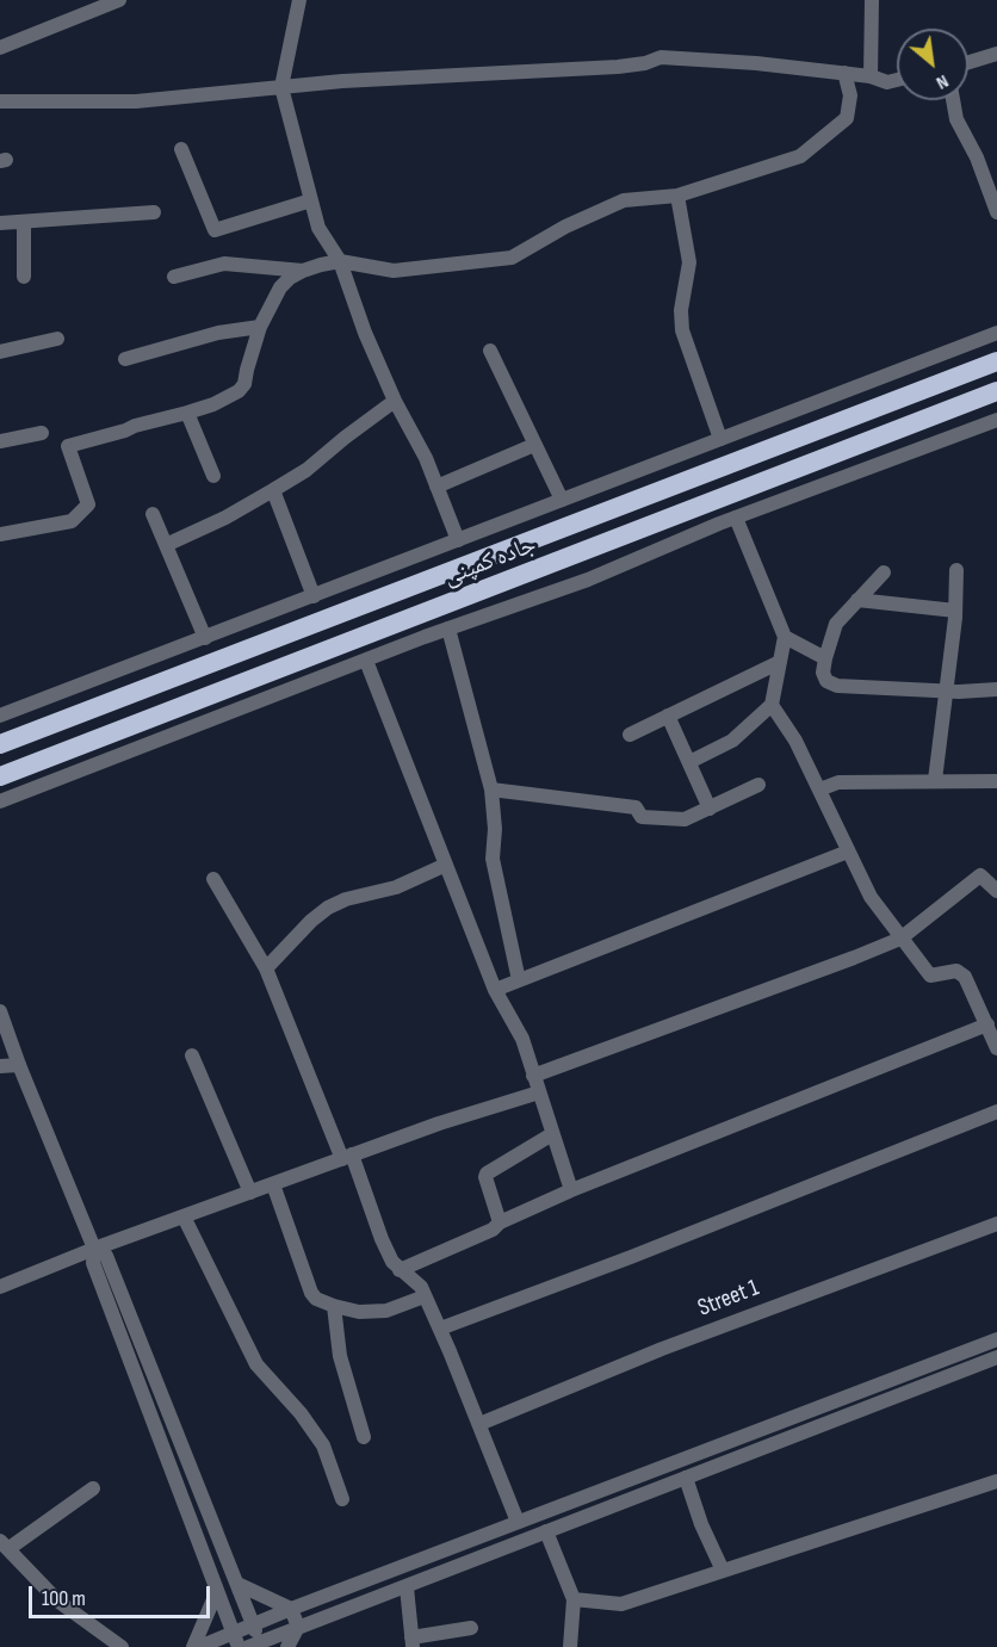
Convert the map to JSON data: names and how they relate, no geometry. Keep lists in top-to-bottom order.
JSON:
{
  "streets": {
    "highway": ["جاده کمپنی"],
    "street": ["Street 1"]
  },
  "scale_bar": "100 m",
  "north": "bottom right"
}
